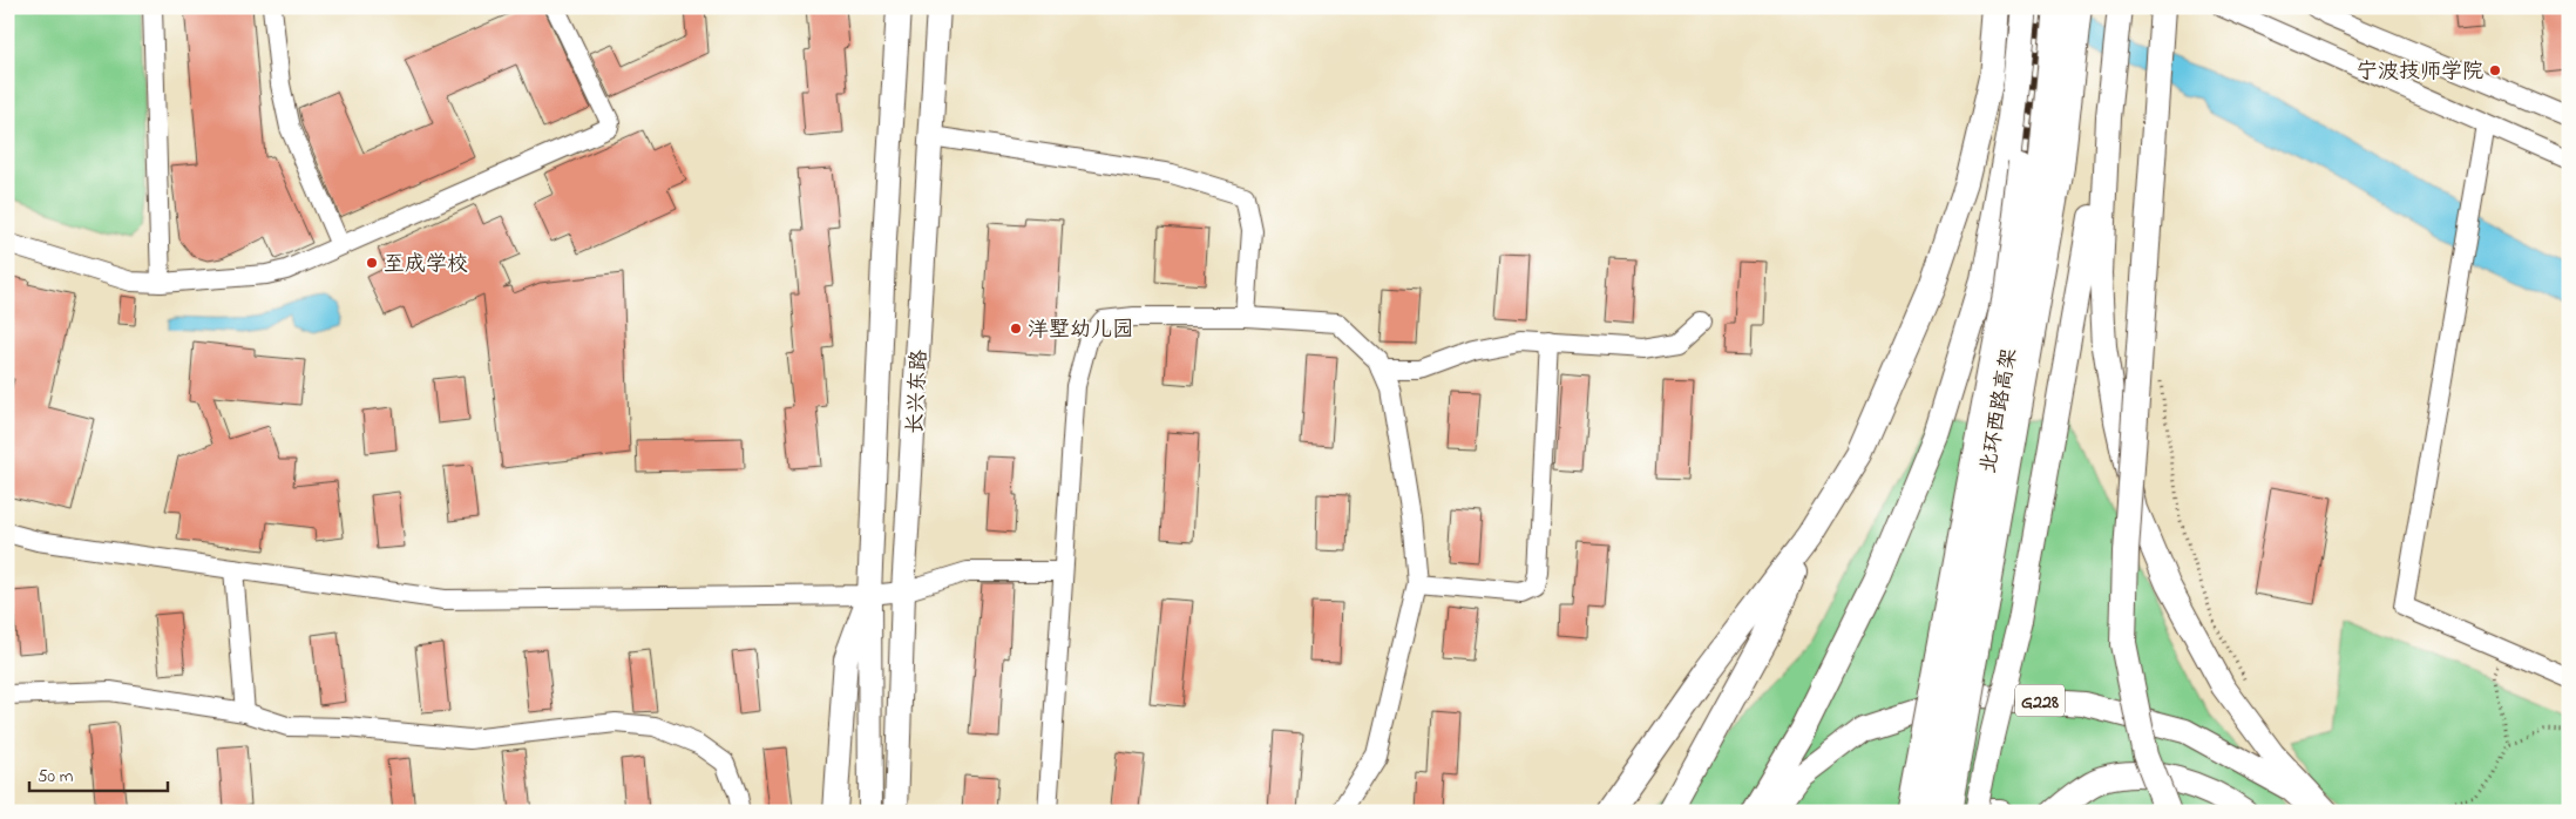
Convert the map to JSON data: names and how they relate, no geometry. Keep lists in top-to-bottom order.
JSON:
{
  "streets": {
    "highway": ["北环西路高架"],
    "main road": ["长兴东路", "G228"]
  },
  "places": ["宁波技师学院", "至成学校", "洋墅幼儿园"],
  "scale_bar": "50 m"
}
